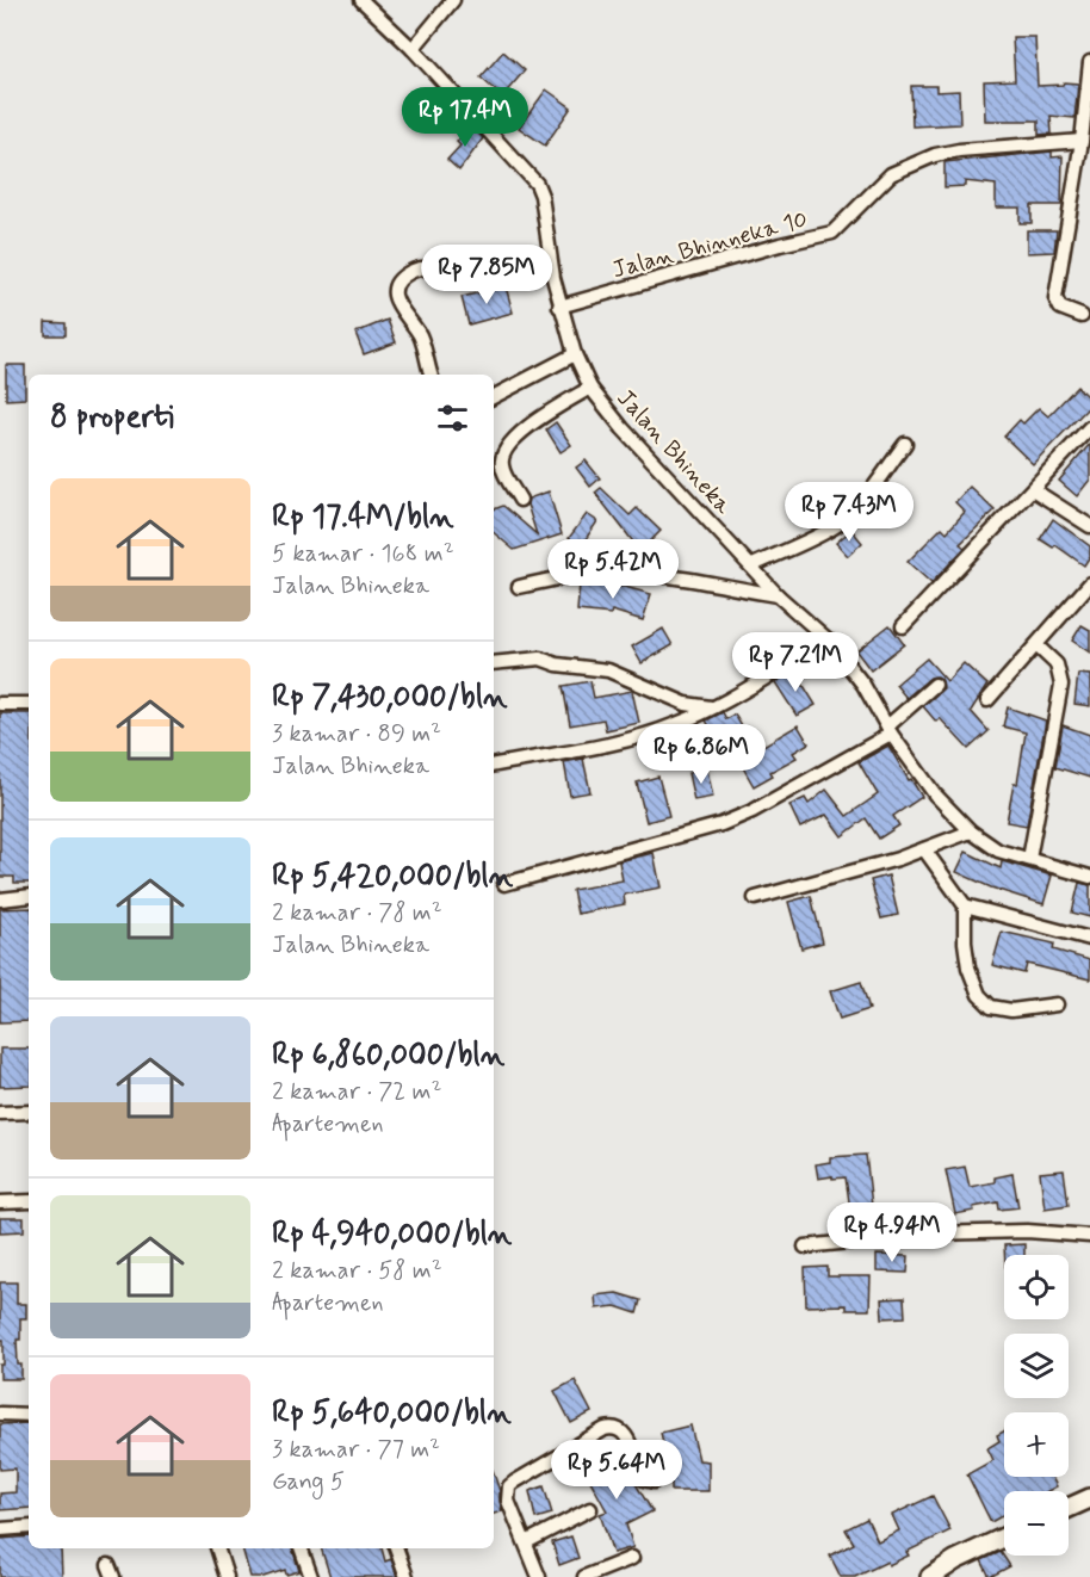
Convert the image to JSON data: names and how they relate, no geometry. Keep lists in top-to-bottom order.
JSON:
{
  "streets": {
    "street": ["Jalan Bhinneka 10", "Jalan Bhineka"]
  },
  "crossings": [
    ["Jalan Bhinneka 10", "Jalan Bhineka"]
  ],
  "page": {
    "price": [
      "Rp 17.4M",
      "Rp 7.85M",
      "Rp 7.43M",
      "Rp 5.42M",
      "Rp 7.21M",
      "Rp 6.86M",
      "Rp 4.94M",
      "Rp 5.64M"
    ],
    "heading": "8 properti",
    "list": [
      {
        "name": "Rp 17.4M/bln",
        "note": "5 kamar · 168 m² · Jalan Bhineka"
      },
      {
        "name": "Rp 7,430,000/bln",
        "note": "3 kamar · 89 m² · Jalan Bhineka"
      },
      {
        "name": "Rp 5,420,000/bln",
        "note": "2 kamar · 78 m² · Jalan Bhineka"
      },
      {
        "name": "Rp 6,860,000/bln",
        "note": "2 kamar · 72 m² · Apartemen"
      },
      {
        "name": "Rp 4,940,000/bln",
        "note": "2 kamar · 58 m² · Apartemen"
      },
      {
        "name": "Rp 5,640,000/bln",
        "note": "3 kamar · 77 m² · Gang 5"
      }
    ],
    "map_buttons": ["+", "−"]
  }
}
